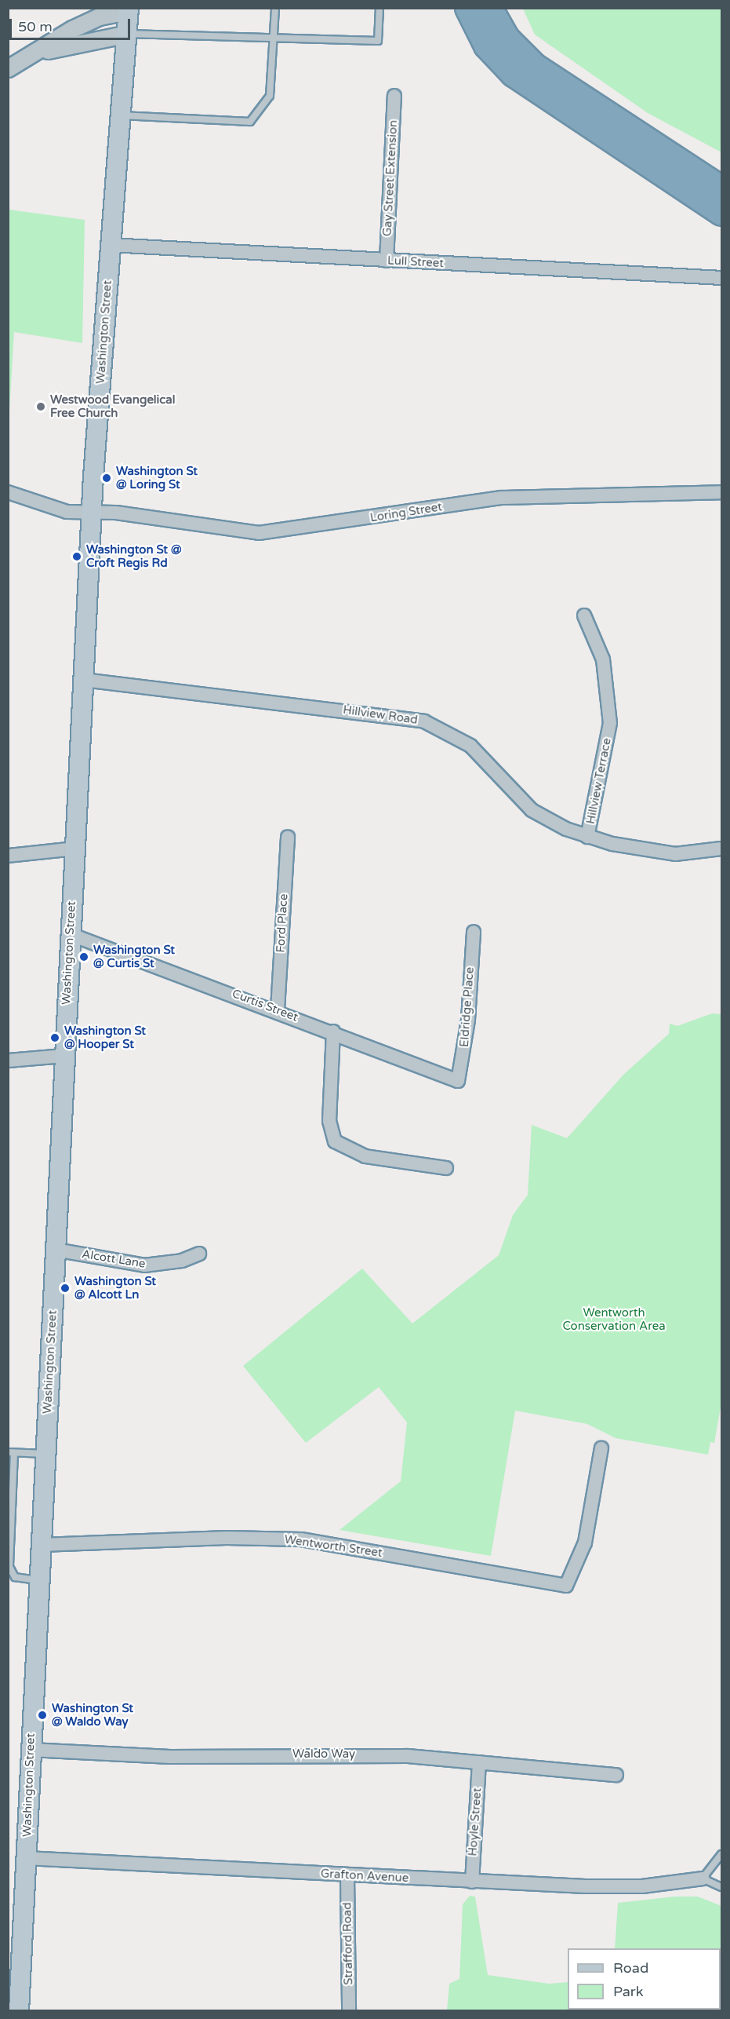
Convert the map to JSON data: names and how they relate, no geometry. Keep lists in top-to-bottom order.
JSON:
{
  "streets": {
    "main road": ["Washington Street"],
    "street": [
      "Gay Street Extension",
      "Lull Street",
      "Loring Street",
      "Hillview Road",
      "Hillview Terrace",
      "Ford Place",
      "Curtis Street",
      "Eldridge Place",
      "Alcott Lane",
      "Wentworth Street",
      "Waldo Way",
      "Hoyle Street",
      "Grafton Avenue",
      "Strafford Road"
    ]
  },
  "crossings": [
    ["Gay Street Extension", "Lull Street"],
    ["Lull Street", "Washington Street"],
    ["Washington Street", "Loring Street"],
    ["Washington Street", "Hillview Road"],
    ["Washington Street", "Curtis Street"],
    ["Washington Street", "Alcott Lane"],
    ["Washington Street", "Wentworth Street"],
    ["Washington Street", "Waldo Way"],
    ["Washington Street", "Grafton Avenue"],
    ["Hillview Road", "Hillview Terrace"],
    ["Ford Place", "Curtis Street"],
    ["Curtis Street", "Eldridge Place"],
    ["Waldo Way", "Hoyle Street"],
    ["Hoyle Street", "Grafton Avenue"],
    ["Grafton Avenue", "Strafford Road"]
  ],
  "parks": ["Wentworth Conservation Area"],
  "places": [
    "Westwood Evangelical Free Church",
    "Washington St @ Loring St",
    "Washington St @ Croft Regis Rd",
    "Washington St @ Curtis St",
    "Washington St @ Hooper St",
    "Washington St @ Alcott Ln",
    "Washington St @ Waldo Way"
  ],
  "legend": ["Road", "Park"],
  "scale_bar": "50 m"
}
